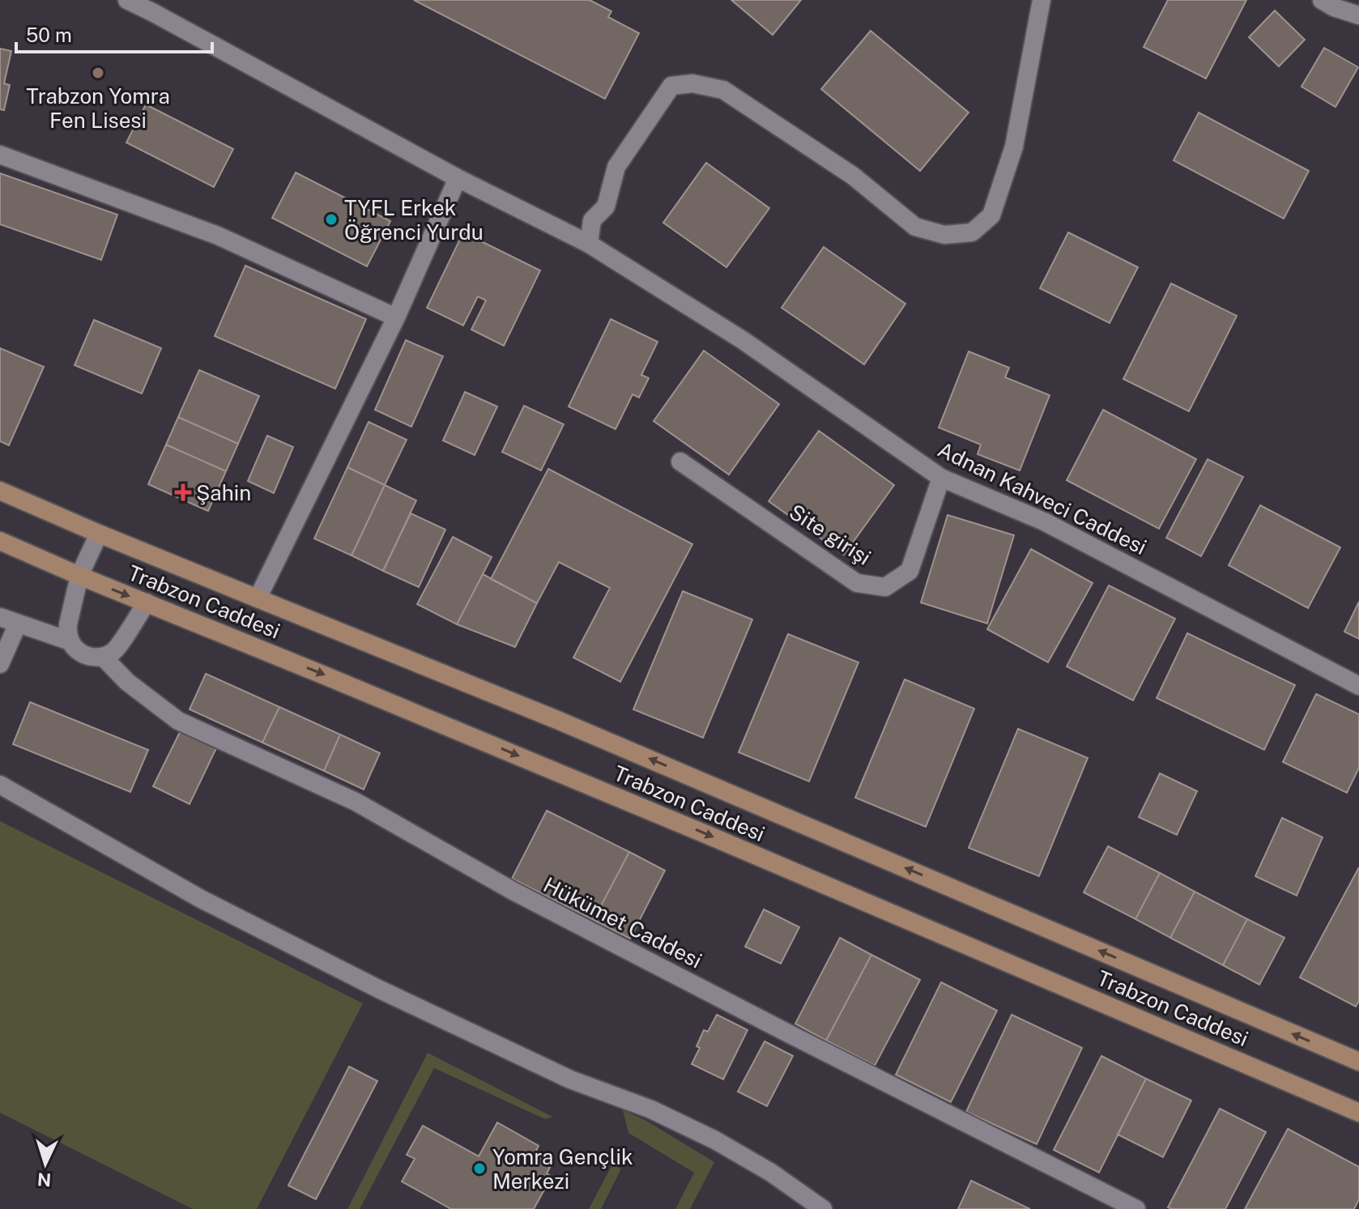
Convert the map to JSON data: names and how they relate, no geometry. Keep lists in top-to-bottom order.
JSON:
{
  "streets": {
    "main road": ["Trabzon Caddesi"],
    "street": ["Adnan Kahveci Caddesi", "Site girişi", "Hükümet Caddesi"]
  },
  "crossings": [
    ["Adnan Kahveci Caddesi", "Site girişi"]
  ],
  "places": {
    "other": ["Trabzon Yomra Fen Lisesi", "TYFL Erkek Öğrenci Yurdu", "Yomra Gençlik Merkezi"],
    "health": ["Şahin"]
  },
  "scale_bar": "50 m",
  "north": "bottom"
}
